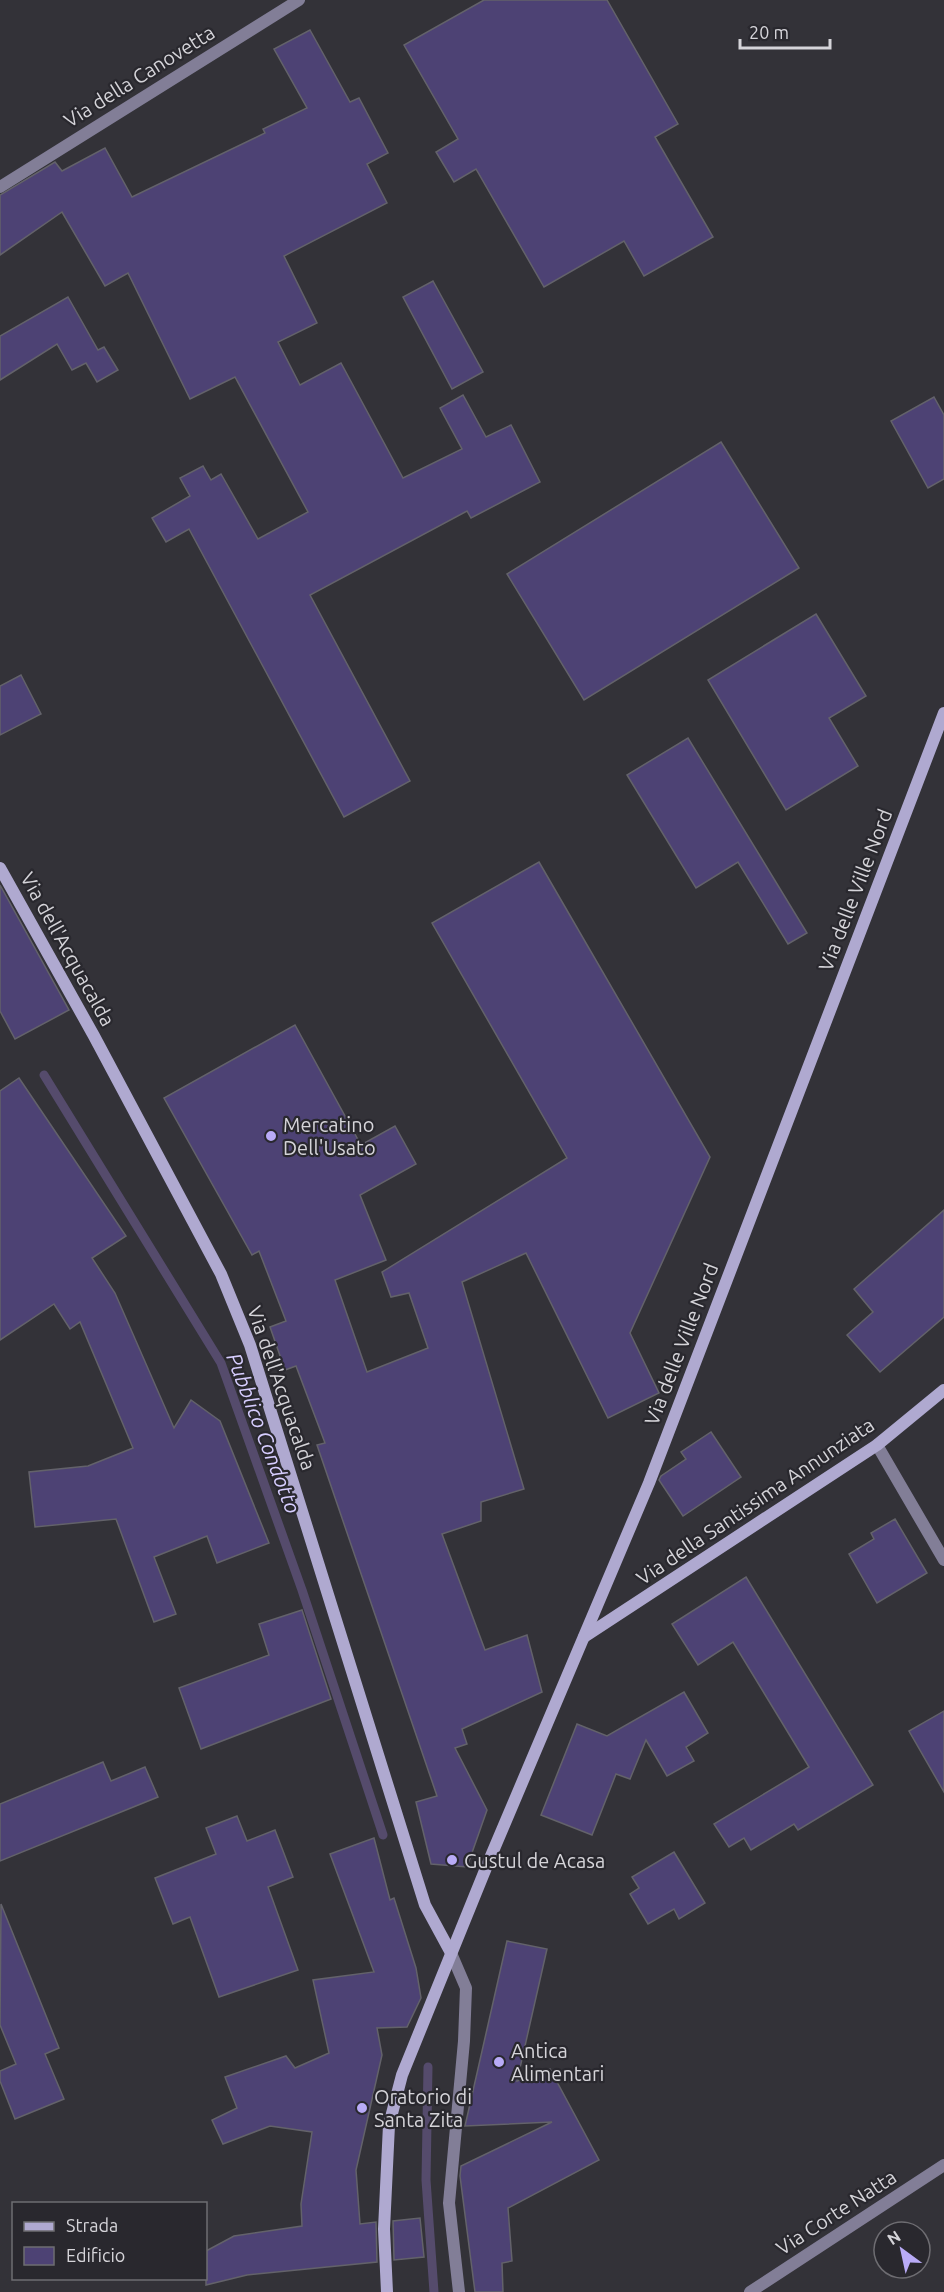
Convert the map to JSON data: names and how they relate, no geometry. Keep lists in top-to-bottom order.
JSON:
{
  "streets": {
    "street": [
      "Via della Canovetta",
      "Via delle Ville Nord",
      "Via dell'Acquacalda",
      "Via della Santissima Annunziata",
      "Via Corte Natta"
    ]
  },
  "crossings": [
    ["Via delle Ville Nord", "Via dell'Acquacalda"],
    ["Via delle Ville Nord", "Via della Santissima Annunziata"]
  ],
  "water": ["Pubblico Condotto"],
  "places": [
    "Mercatino Dell'Usato",
    "Gustul de Acasa",
    "Antica Alimentari",
    "Oratorio di Santa Zita"
  ],
  "legend": ["Strada", "Edificio"],
  "scale_bar": "20 m",
  "north": "top left"
}
